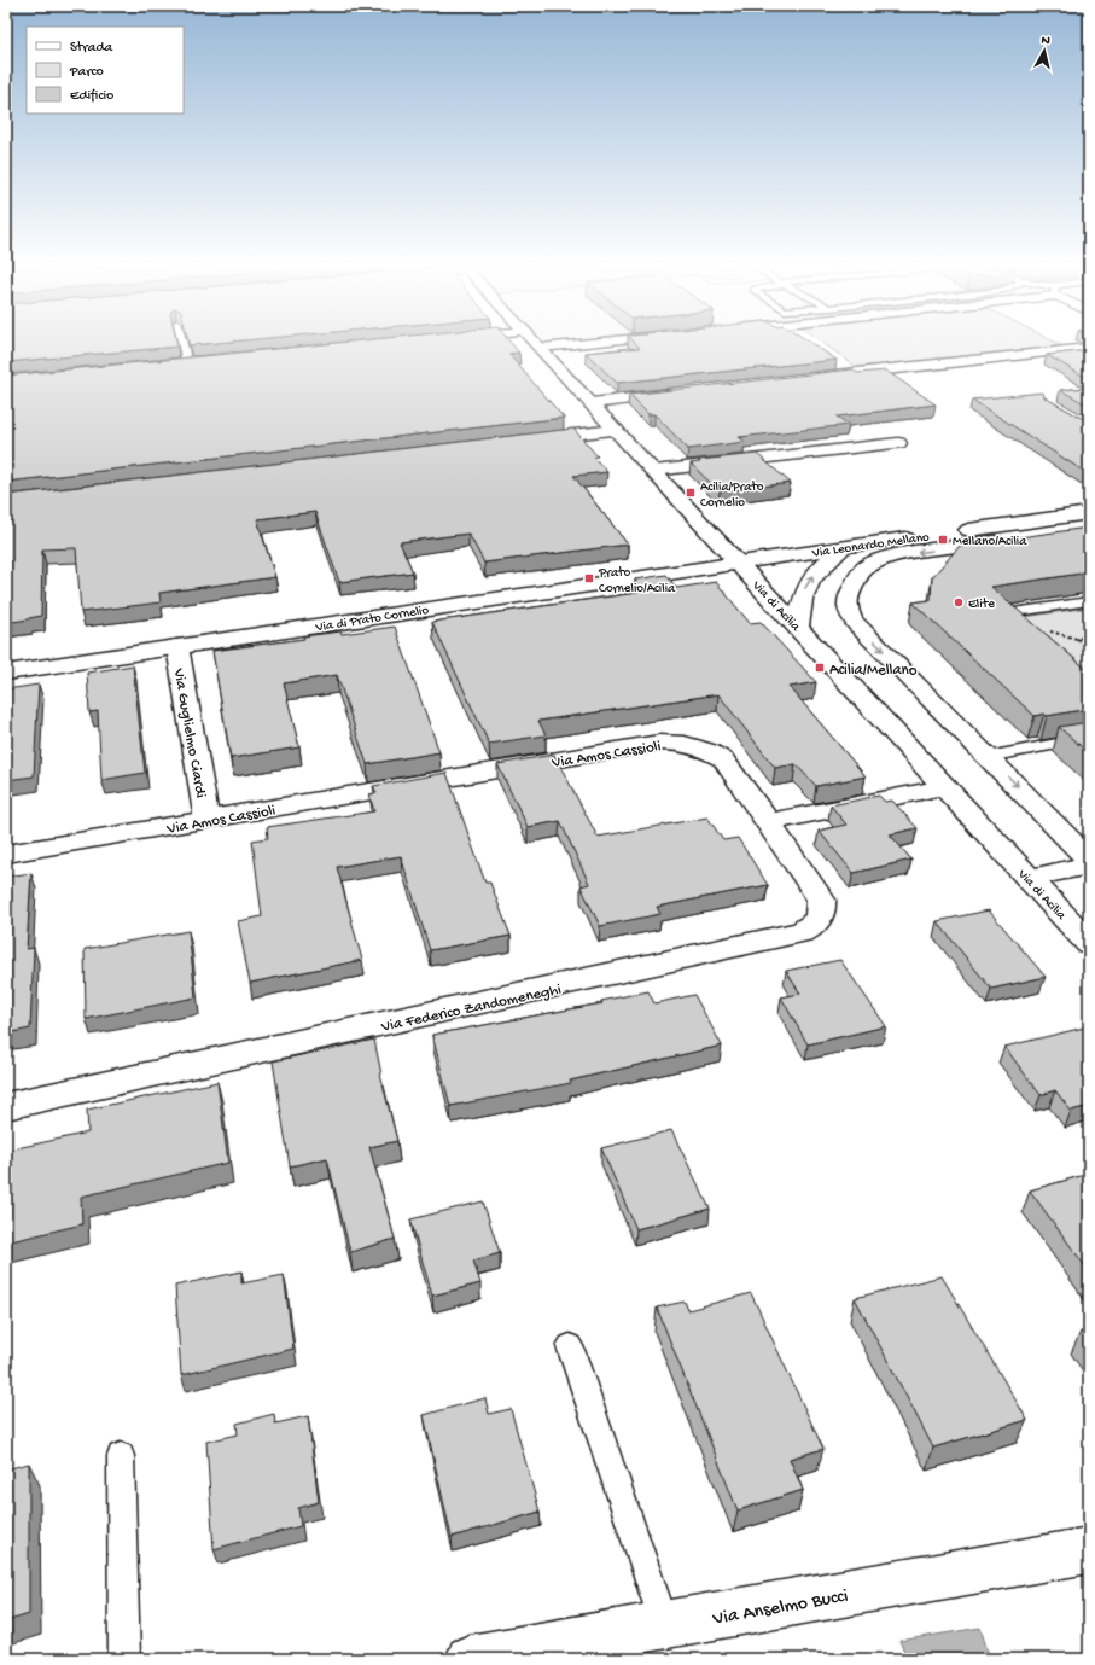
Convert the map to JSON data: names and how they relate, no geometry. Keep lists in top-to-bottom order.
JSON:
{
  "streets": {
    "street": [
      "Via Leonardo Mellano",
      "Via di Acilia",
      "Via di Prato Cornelio",
      "Via Guglielmo Ciardi",
      "Via Amos Cassioli",
      "Via Federico Zandomeneghi",
      "Via Anselmo Bucci"
    ]
  },
  "crossings": [
    ["Via Leonardo Mellano", "Via di Acilia"],
    ["Via Leonardo Mellano", "Via di Prato Cornelio"],
    ["Via di Acilia", "Via di Prato Cornelio"],
    ["Via di Prato Cornelio", "Via Guglielmo Ciardi"],
    ["Via Guglielmo Ciardi", "Via Amos Cassioli"],
    ["Via Amos Cassioli", "Via Federico Zandomeneghi"]
  ],
  "places": {
    "transit": [
      "Acilia/Prato Cornelio",
      "Mellano/Acilia",
      "Prato Cornelio/Acilia",
      "Acilia/Mellano"
    ],
    "other": ["Elite"]
  },
  "legend": ["Strada", "Parco", "Edificio"],
  "north": "top"
}
